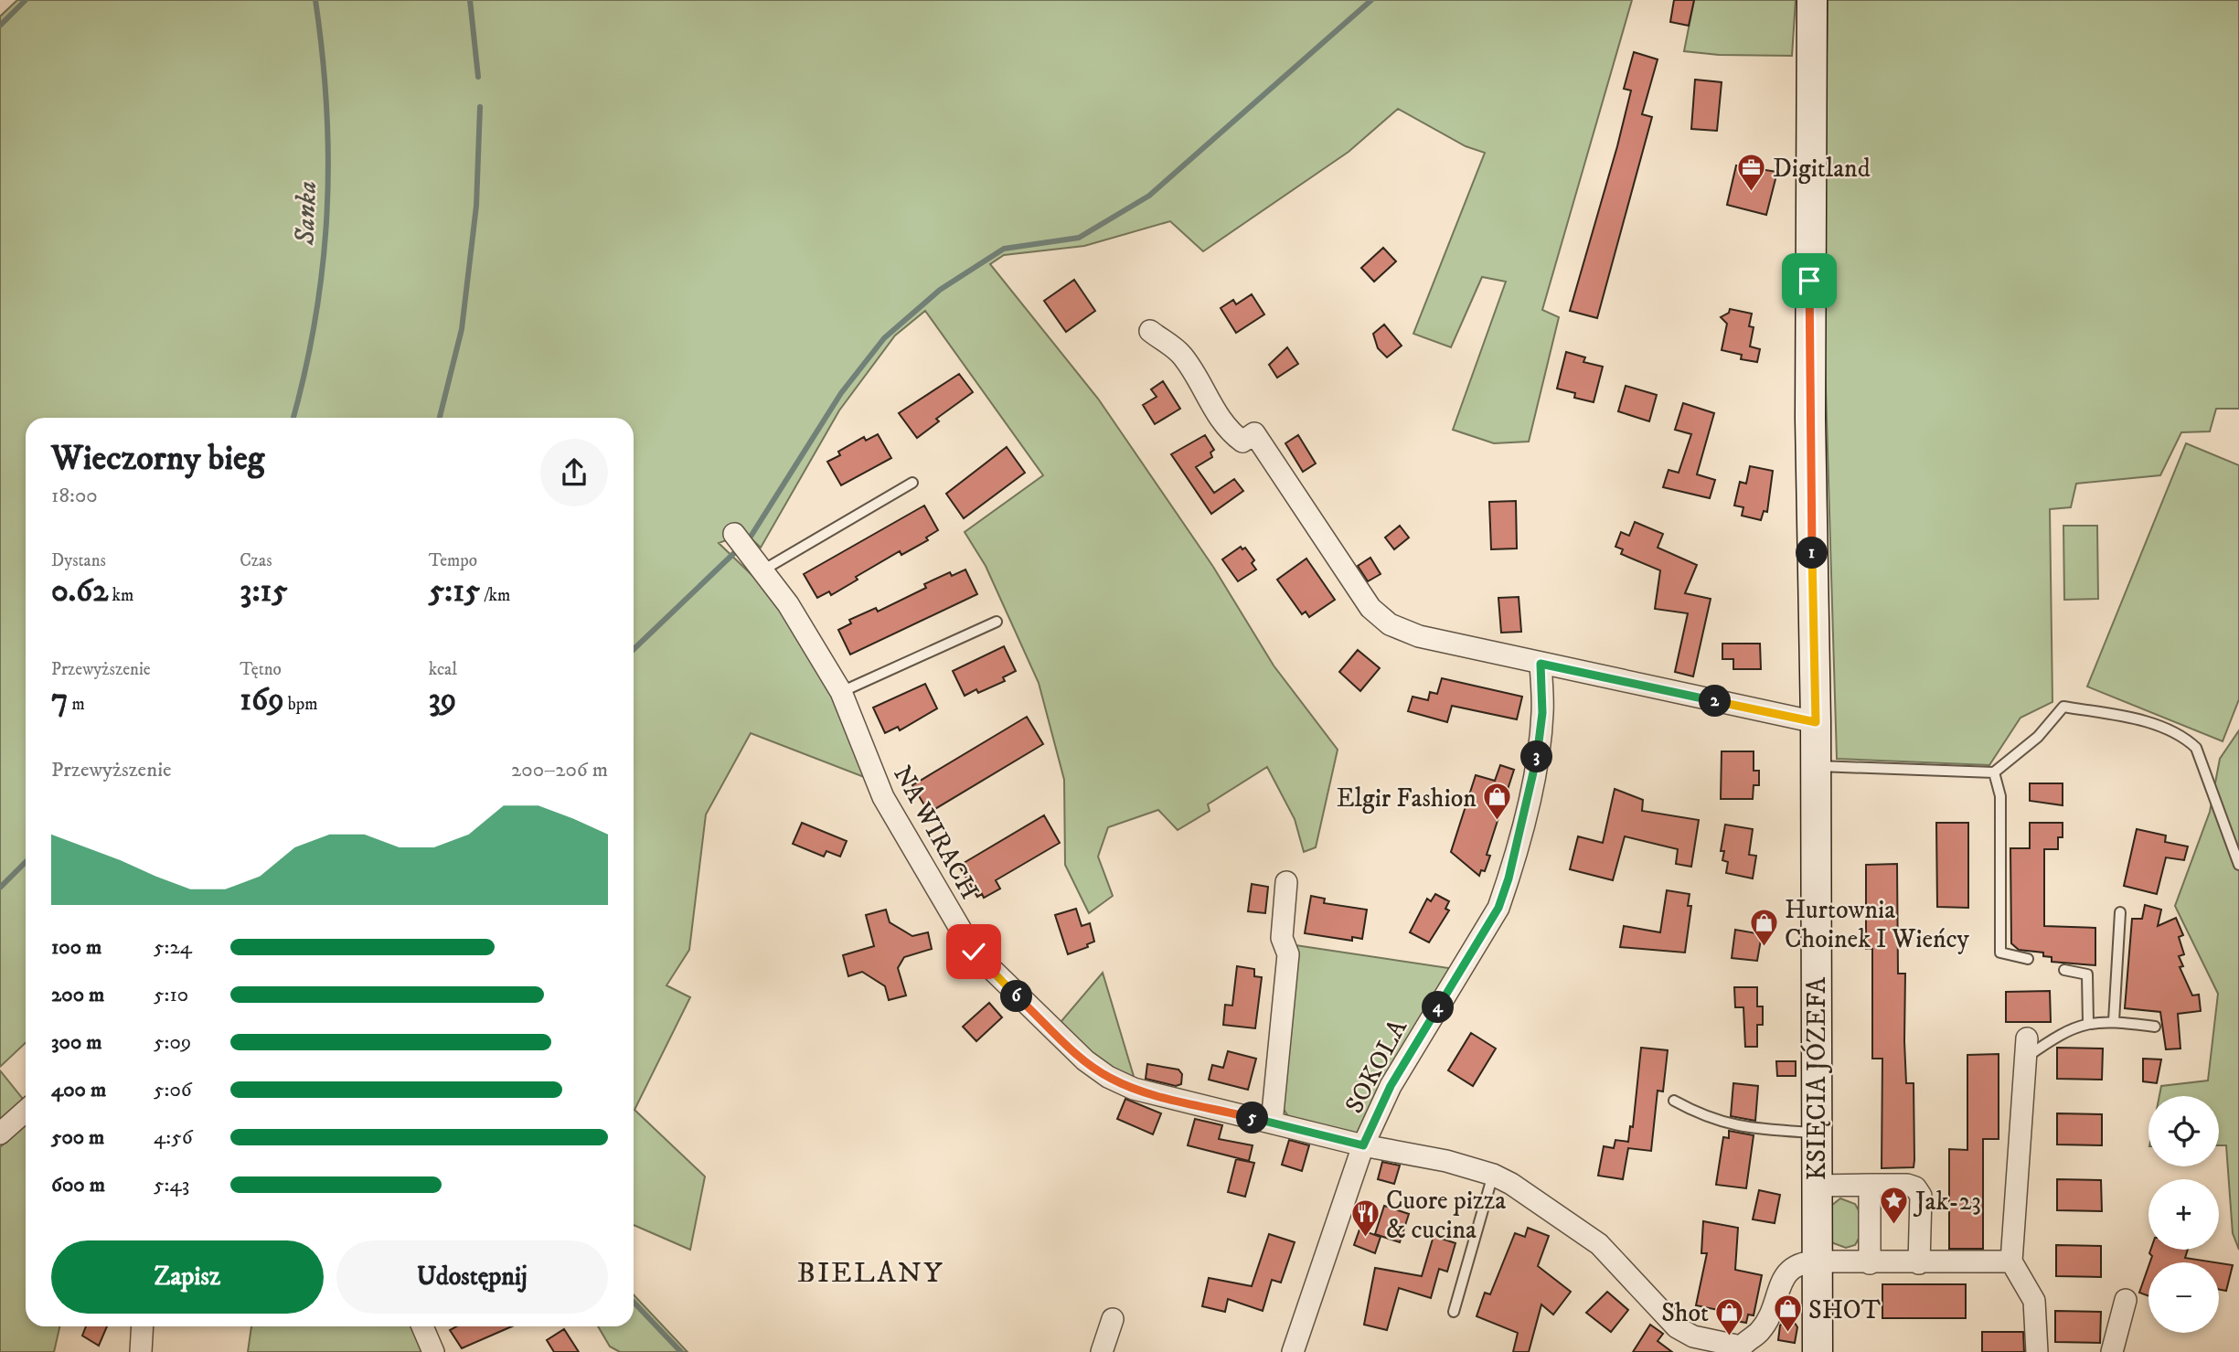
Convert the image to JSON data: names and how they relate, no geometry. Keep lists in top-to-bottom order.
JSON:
{
  "streets": {
    "street": ["NA WIRACH", "SOKOLA", "KSIĘCIA JÓZEFA"]
  },
  "crossings": [
    ["NA WIRACH", "SOKOLA"]
  ],
  "districts": ["BIELANY"],
  "water": ["Sanka"],
  "places": {
    "office": ["Digitland"],
    "shop": [
      "Elgir Fashion",
      "Hurtownia Choinek I Wieńcy",
      "SHOT",
      "Shot"
    ],
    "place": ["Jak-23"],
    "restaurant": ["Cuore pizza & cucina"]
  },
  "page": {
    "heading": ["Wieczorny bieg", "18:00"],
    "stats": [
      ["Dystans", "0.62 km"],
      ["Czas", "3:15"],
      ["Tempo", "5:15 /km"],
      ["Przewyższenie", "7 m"],
      ["Tętno", "169 bpm"],
      ["kcal", "39"]
    ],
    "pins": [
      "1",
      "2",
      "3",
      "6",
      "4",
      "5"
    ],
    "chart": ["Przewyższenie", "200–206 m"],
    "list": [
      {
        "name": "100 m",
        "note": "5:24"
      },
      {
        "name": "200 m",
        "note": "5:10"
      },
      {
        "name": "300 m",
        "note": "5:09"
      },
      {
        "name": "400 m",
        "note": "5:06"
      },
      {
        "name": "500 m",
        "note": "4:56"
      },
      {
        "name": "600 m",
        "note": "5:43"
      }
    ],
    "map_buttons": ["+", "−"],
    "buttons": ["Zapisz", "Udostępnij"]
  }
}
